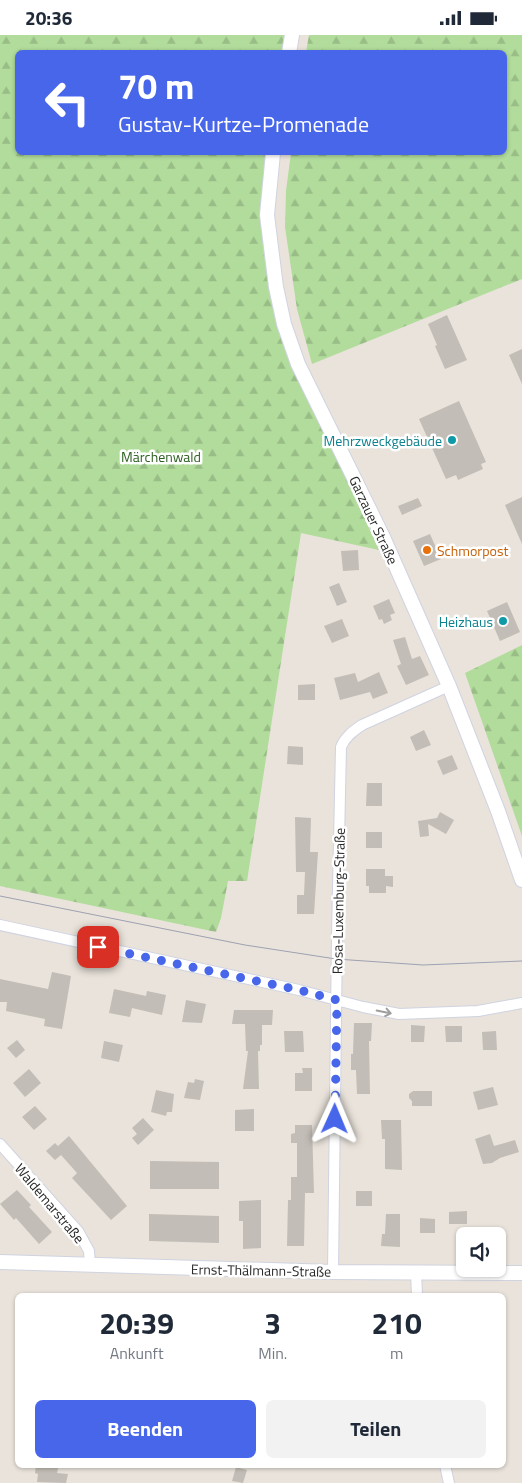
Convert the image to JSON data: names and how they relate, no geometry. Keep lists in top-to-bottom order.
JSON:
{
  "streets": {
    "street": [
      "Garzauer Straße",
      "Rosa-Luxemburg-Straße",
      "Waldemarstraße",
      "Ernst-Thälmann-Straße"
    ]
  },
  "crossings": [
    ["Garzauer Straße", "Rosa-Luxemburg-Straße"],
    ["Rosa-Luxemburg-Straße", "Ernst-Thälmann-Straße"],
    ["Waldemarstraße", "Ernst-Thälmann-Straße"]
  ],
  "parks": ["Märchenwald"],
  "places": ["Mehrzweckgebäude", "Schmorpost", "Heizhaus"],
  "page": {
    "status": "20:36",
    "turn": ["70 m", "Gustav-Kurtze-Promenade"],
    "eta": [
      "20:39",
      "Ankunft",
      "3",
      "Min.",
      "210",
      "m"
    ],
    "buttons": ["Beenden", "Teilen"]
  }
}
